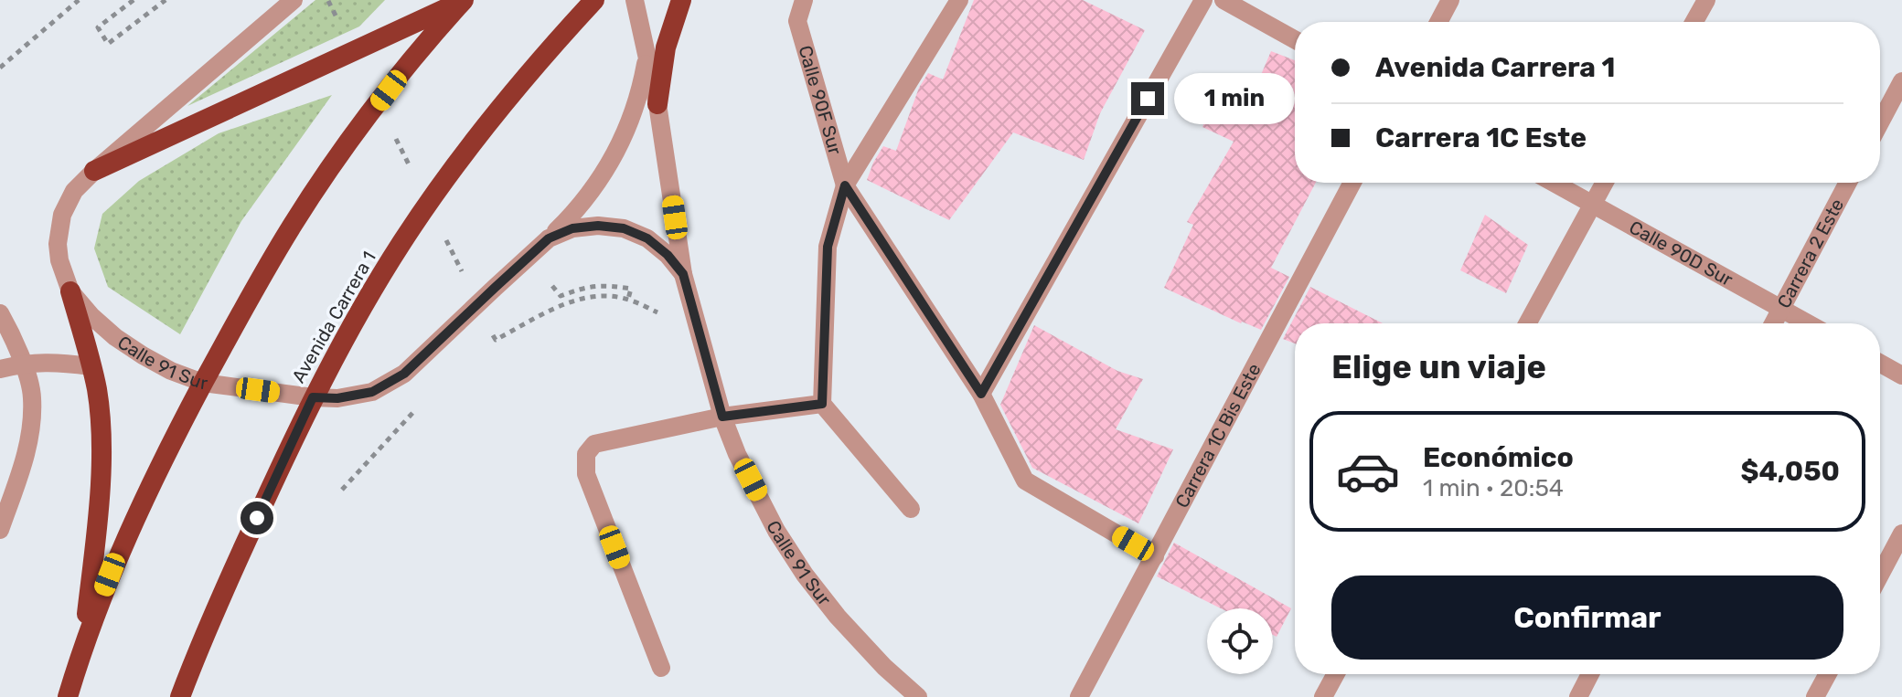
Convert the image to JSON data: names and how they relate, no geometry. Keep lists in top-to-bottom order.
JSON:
{
  "streets": {
    "highway": ["Avenida Carrera 1"],
    "street": [
      "Calle 90F Sur",
      "Calle 90D Sur",
      "Carrera 2 Este",
      "Calle 91 Sur",
      "Carrera 1C Bis Este"
    ]
  },
  "crossings": [
    ["Calle 90F Sur", "Carrera 1C Bis Este"],
    ["Calle 90D Sur", "Carrera 2 Este"],
    ["Avenida Carrera 1", "Calle 91 Sur"]
  ],
  "page": {
    "banner": ["Avenida Carrera 1", "Carrera 1C Este"],
    "bubble": "1 min",
    "heading": "Elige un viaje",
    "list": [
      {
        "name": "Económico",
        "note": "1 min · 20:54",
        "value": "$4,050"
      }
    ],
    "buttons": "Confirmar"
  }
}
